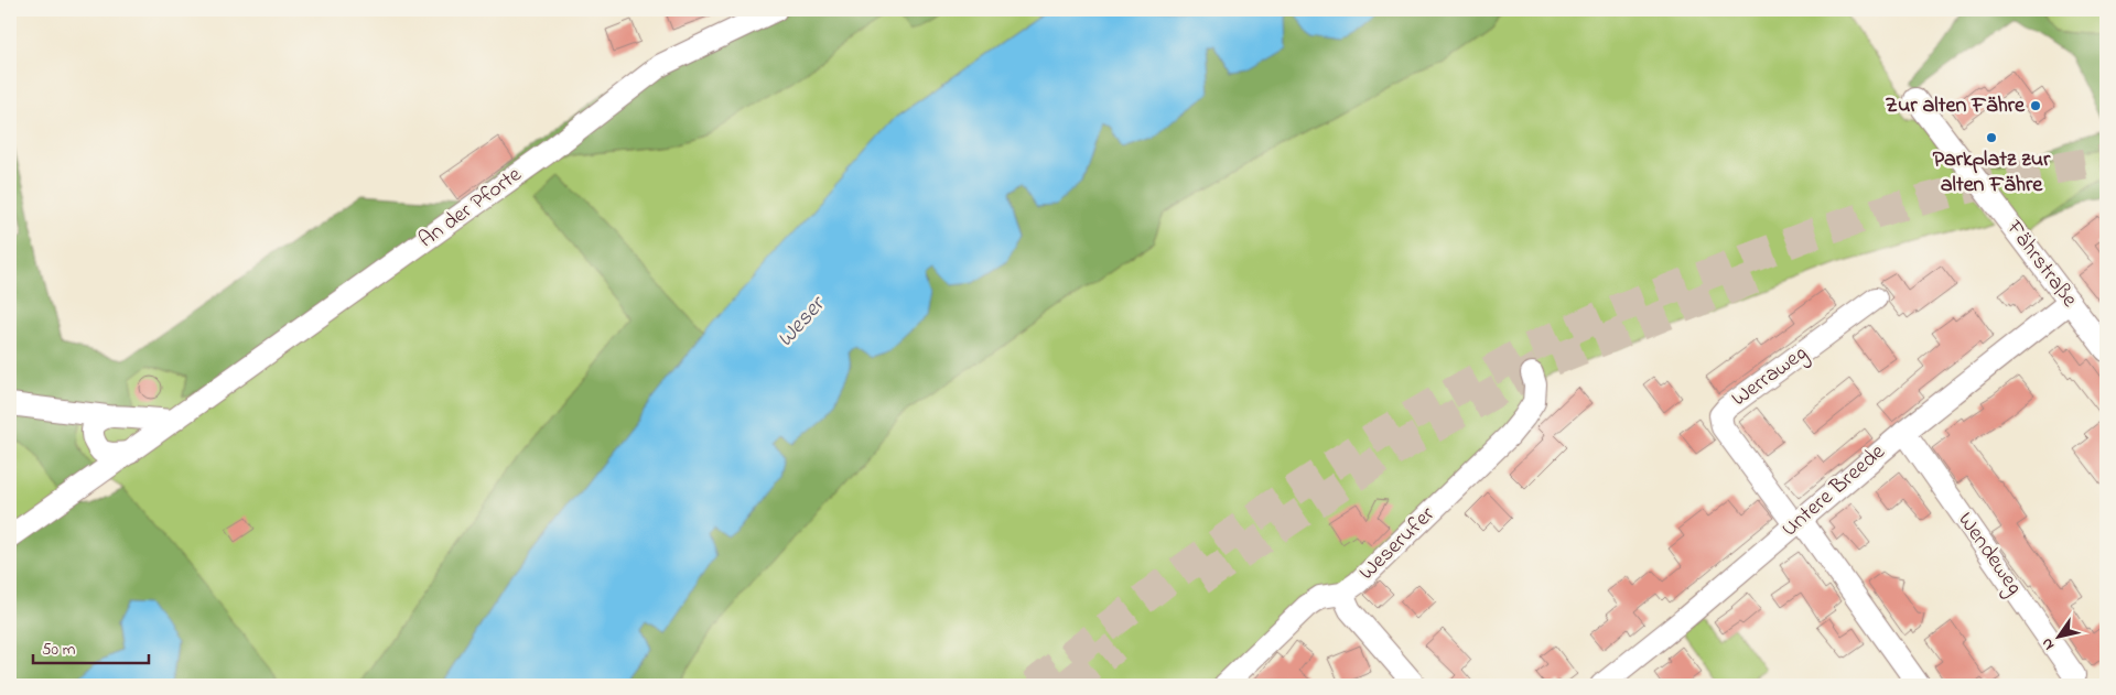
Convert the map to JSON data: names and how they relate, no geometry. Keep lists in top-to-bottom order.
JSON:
{
  "streets": {
    "street": [
      "An der Pforte",
      "Fährstraße",
      "Werraweg",
      "Untere Breede",
      "Weserufer",
      "Wendeweg"
    ]
  },
  "crossings": [
    ["Fährstraße", "Untere Breede"],
    ["Werraweg", "Untere Breede"],
    ["Untere Breede", "Wendeweg"]
  ],
  "water": ["Weser"],
  "places": ["Zur alten Fähre", "Parkplatz zur alten Fähre"],
  "scale_bar": "50 m",
  "north": "bottom left"
}
